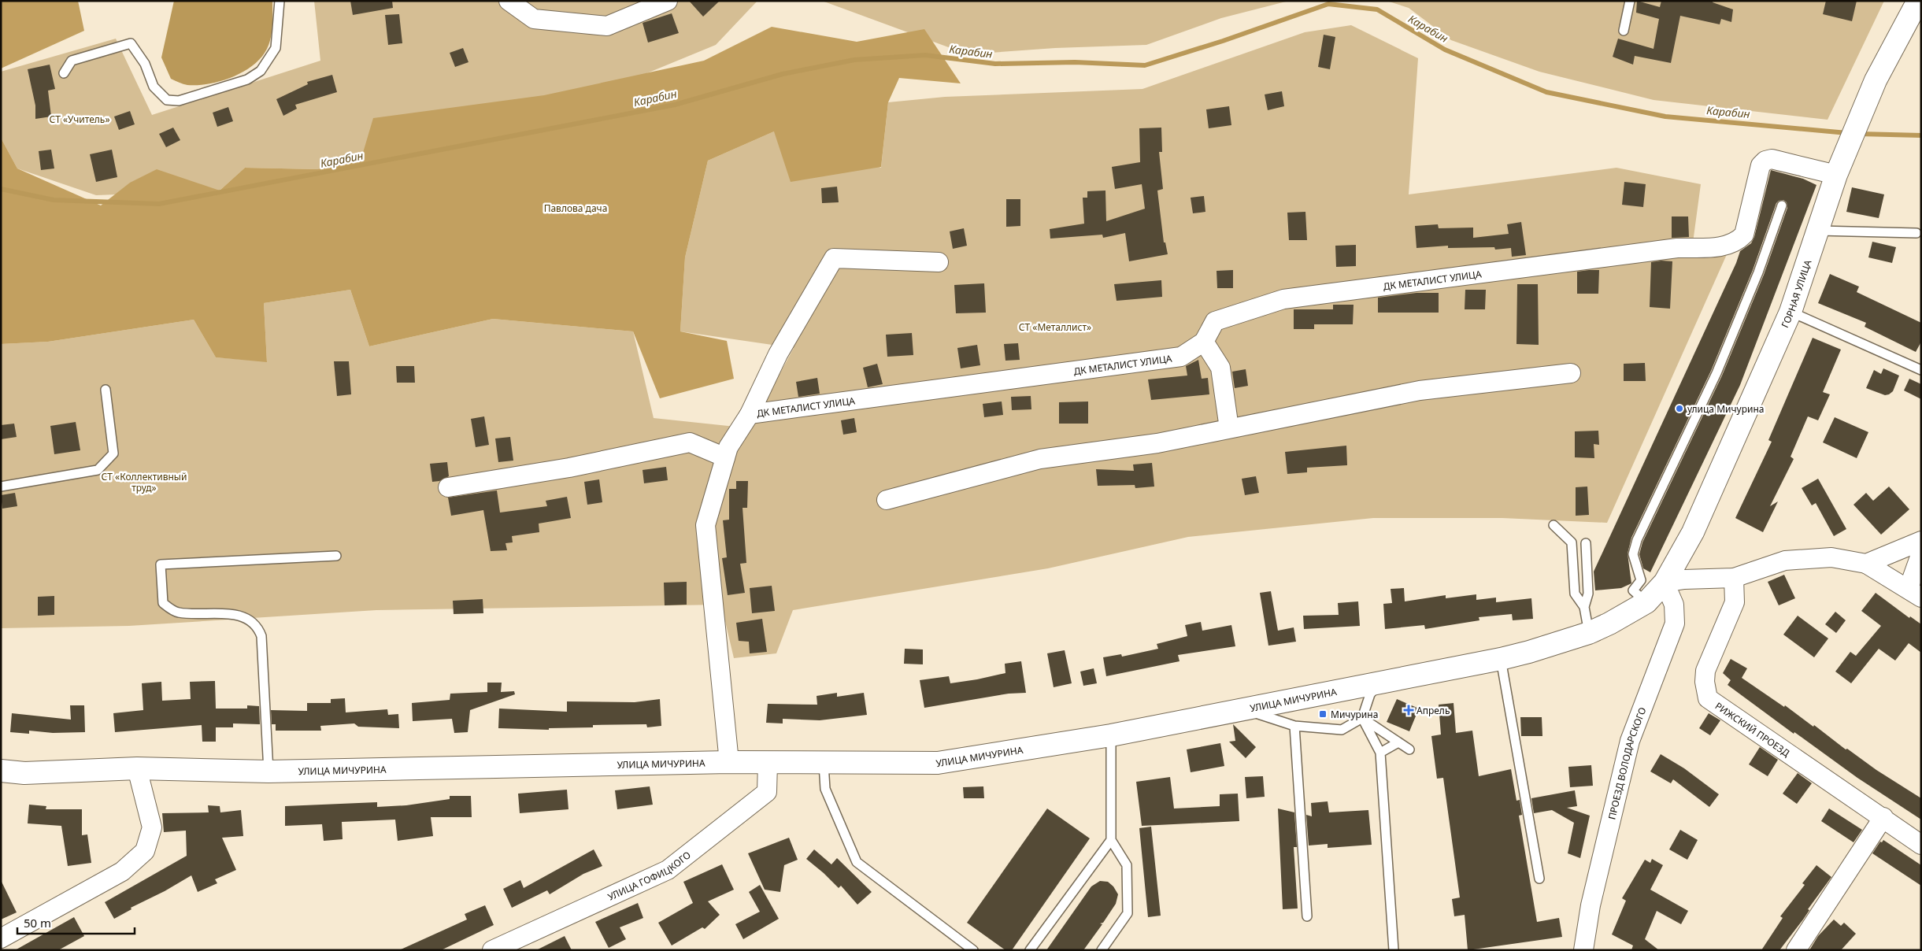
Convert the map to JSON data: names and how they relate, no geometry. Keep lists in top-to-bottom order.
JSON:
{
  "streets": {
    "street": [
      "ДК МЕТАЛИСТ УЛИЦА",
      "ГОРНАЯ УЛИЦА",
      "УЛИЦА МИЧУРИНА",
      "РИЖСКИЙ ПРОЕЗД",
      "ПРОЕЗД ВОЛОДАРСКОГО",
      "УЛИЦА ГОФИЦКОГО"
    ]
  },
  "crossings": [
    ["ДК МЕТАЛИСТ УЛИЦА", "ГОРНАЯ УЛИЦА"],
    ["ГОРНАЯ УЛИЦА", "УЛИЦА МИЧУРИНА"],
    ["ГОРНАЯ УЛИЦА", "ПРОЕЗД ВОЛОДАРСКОГО"],
    ["УЛИЦА МИЧУРИНА", "ПРОЕЗД ВОЛОДАРСКОГО"],
    ["УЛИЦА МИЧУРИНА", "УЛИЦА ГОФИЦКОГО"]
  ],
  "water": ["Карабин"],
  "parks": [
    "СТ «Учитель»",
    "Павлова дача",
    "СТ «Металлист»",
    "СТ «Коллективный труд»"
  ],
  "places": {
    "other": ["улица Мичурина"],
    "health": ["Апрель"],
    "transit": ["Мичурина"]
  },
  "scale_bar": "50 m"
}
